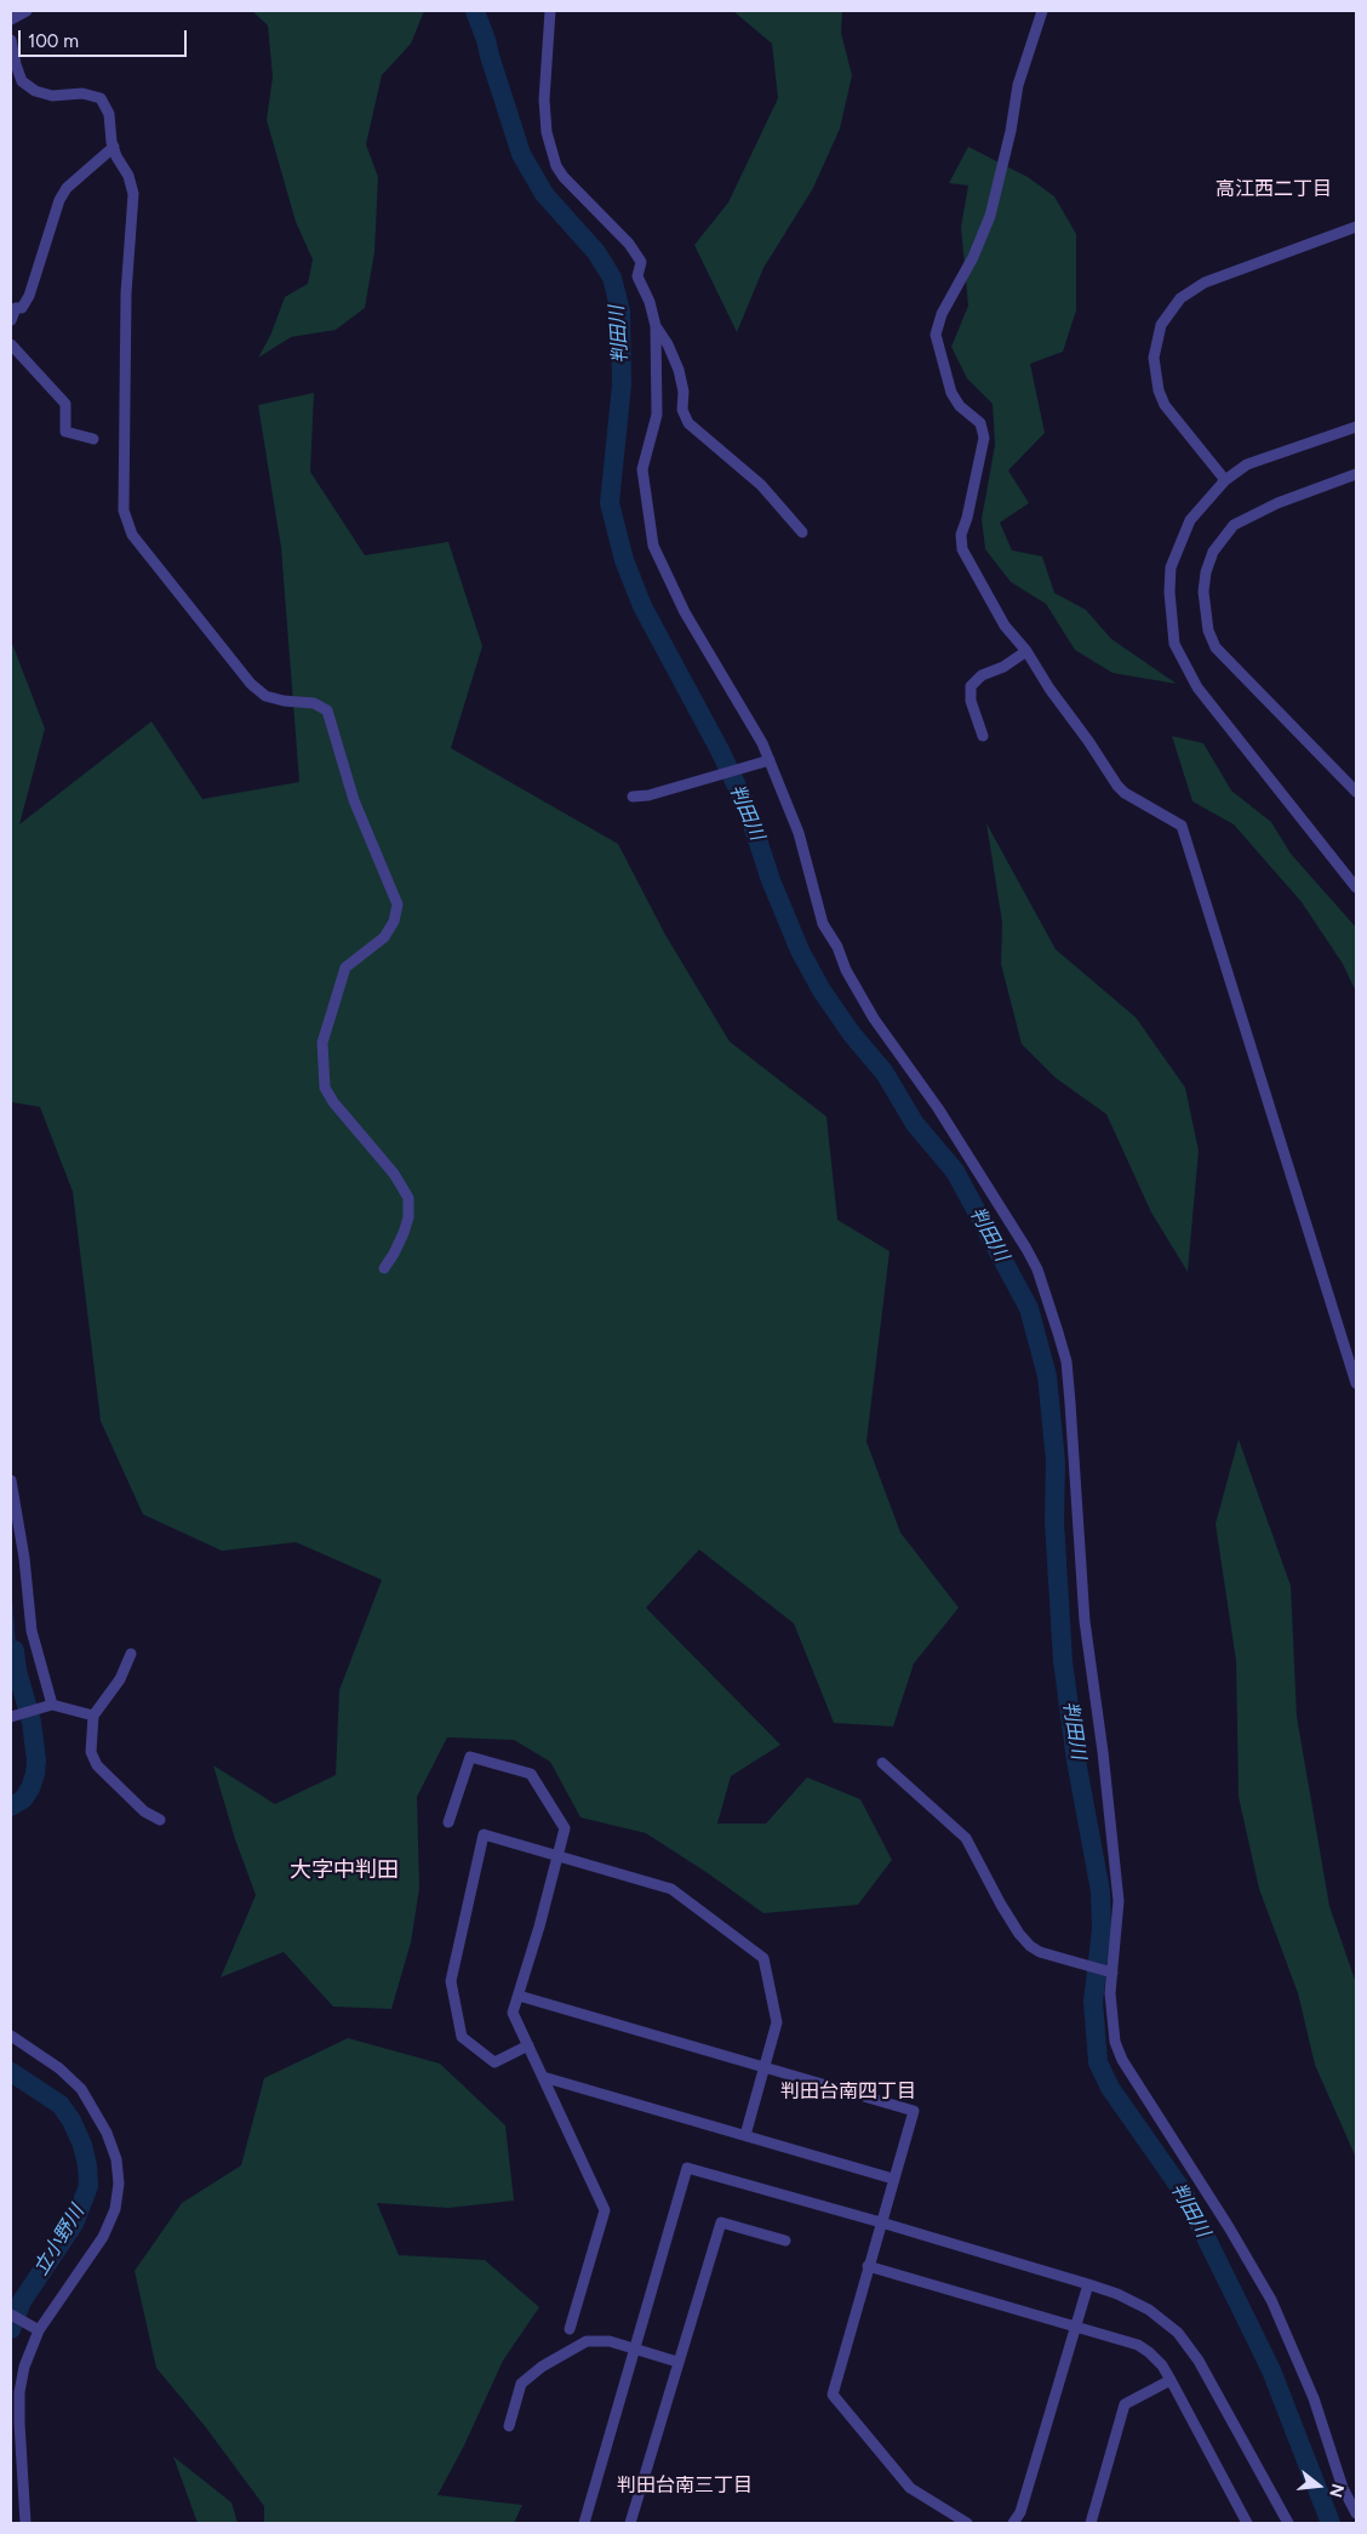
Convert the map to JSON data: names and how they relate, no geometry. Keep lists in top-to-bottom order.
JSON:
{
  "districts": [
    "高江西二丁目",
    "大字中判田",
    "判田台南四丁目",
    "判田台南三丁目"
  ],
  "water": ["判田川", "立小野川"],
  "scale_bar": "100 m",
  "north": "right"
}
